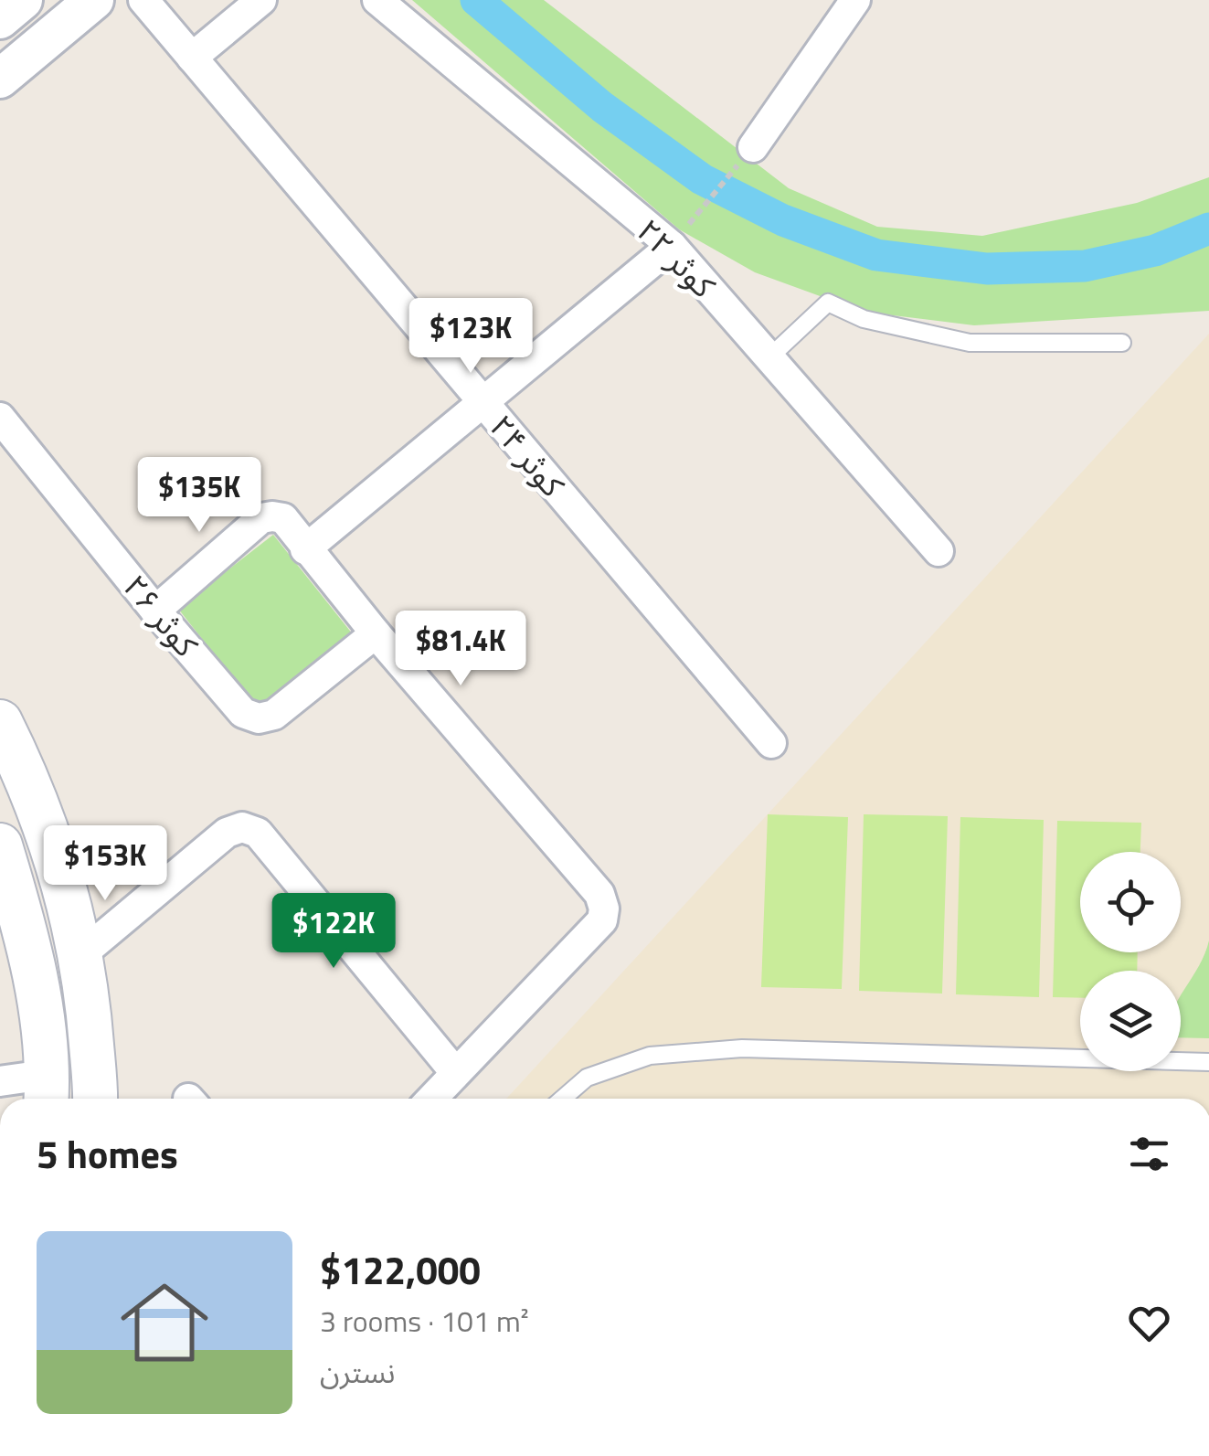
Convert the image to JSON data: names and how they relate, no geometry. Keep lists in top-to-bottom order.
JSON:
{
  "streets": {
    "street": ["کوثر ۲۲", "کوثر ۲۴", "کوثر ۲۶"]
  },
  "page": {
    "price": [
      "$123K",
      "$135K",
      "$81.4K",
      "$153K",
      "$122K"
    ],
    "heading": "5 homes",
    "list": [
      {
        "name": "$122,000",
        "note": "3 rooms · 101 m² · نسترن"
      }
    ]
  }
}
